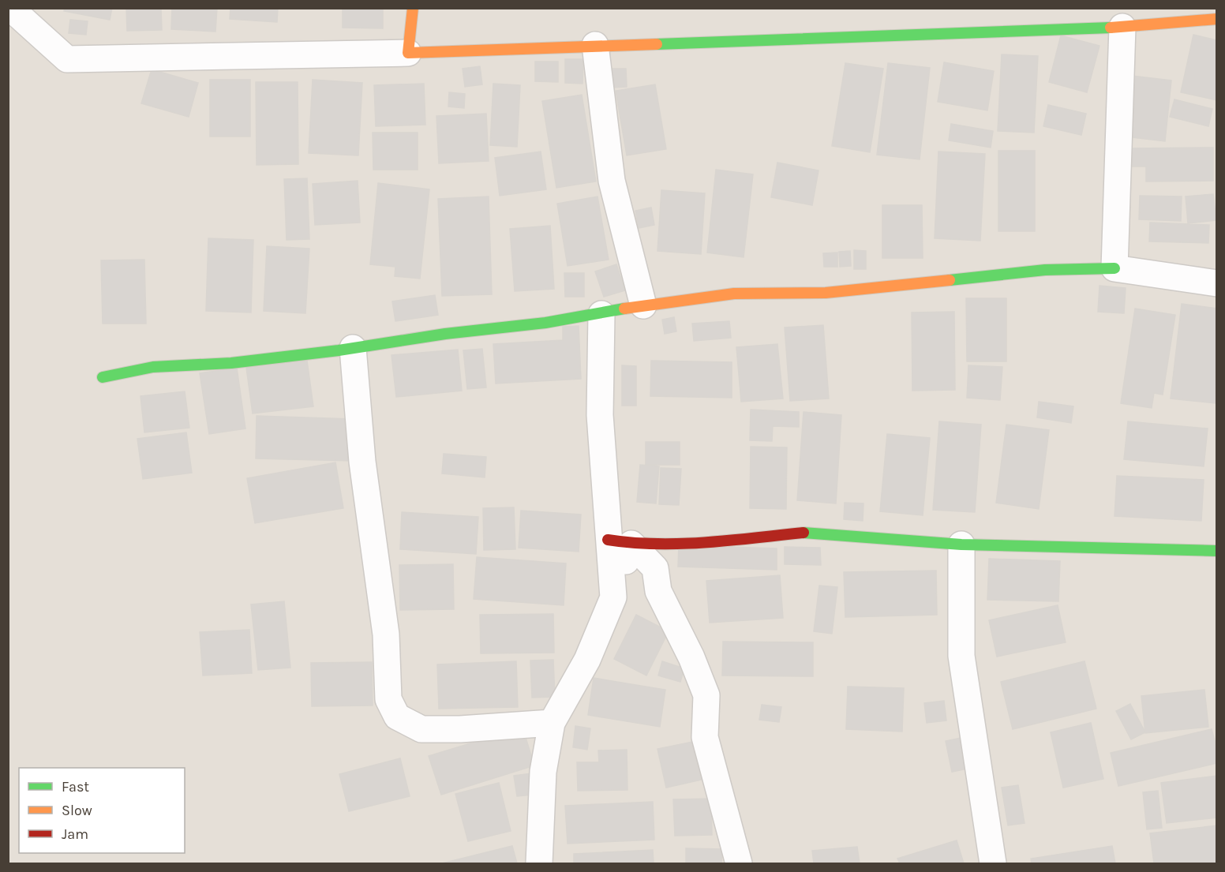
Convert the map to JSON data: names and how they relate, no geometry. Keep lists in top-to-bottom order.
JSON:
{
  "legend": ["Fast", "Slow", "Jam"]
}
